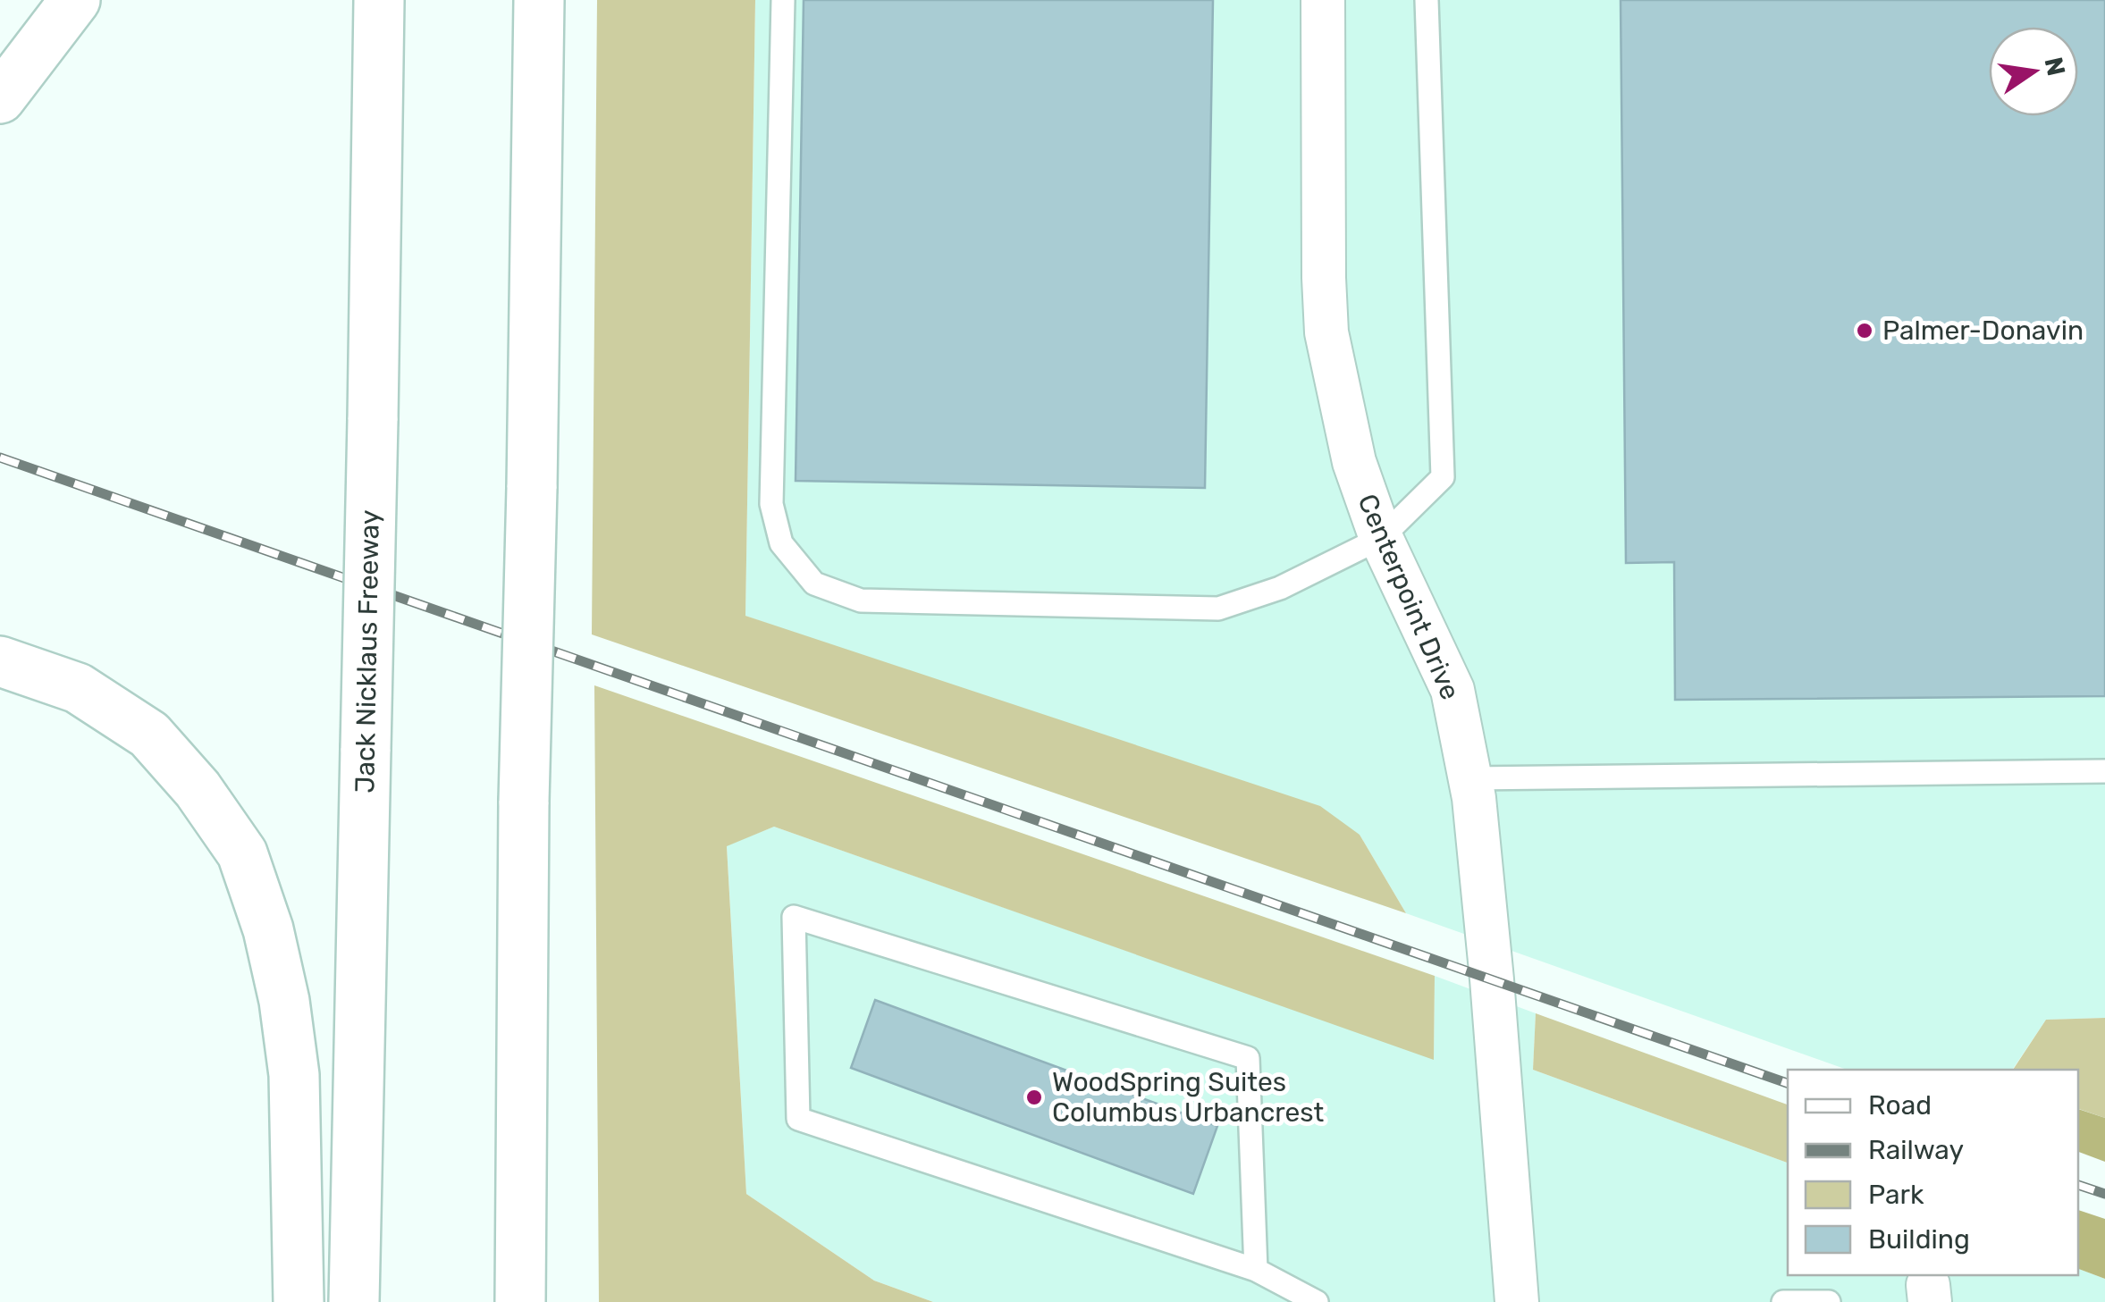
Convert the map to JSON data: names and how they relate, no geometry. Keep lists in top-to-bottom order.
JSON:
{
  "streets": {
    "highway": ["Jack Nicklaus Freeway"],
    "street": ["Centerpoint Drive"]
  },
  "places": ["Palmer-Donavin", "WoodSpring Suites Columbus Urbancrest"],
  "legend": [
    "Road",
    "Railway",
    "Park",
    "Building"
  ],
  "north": "right"
}
